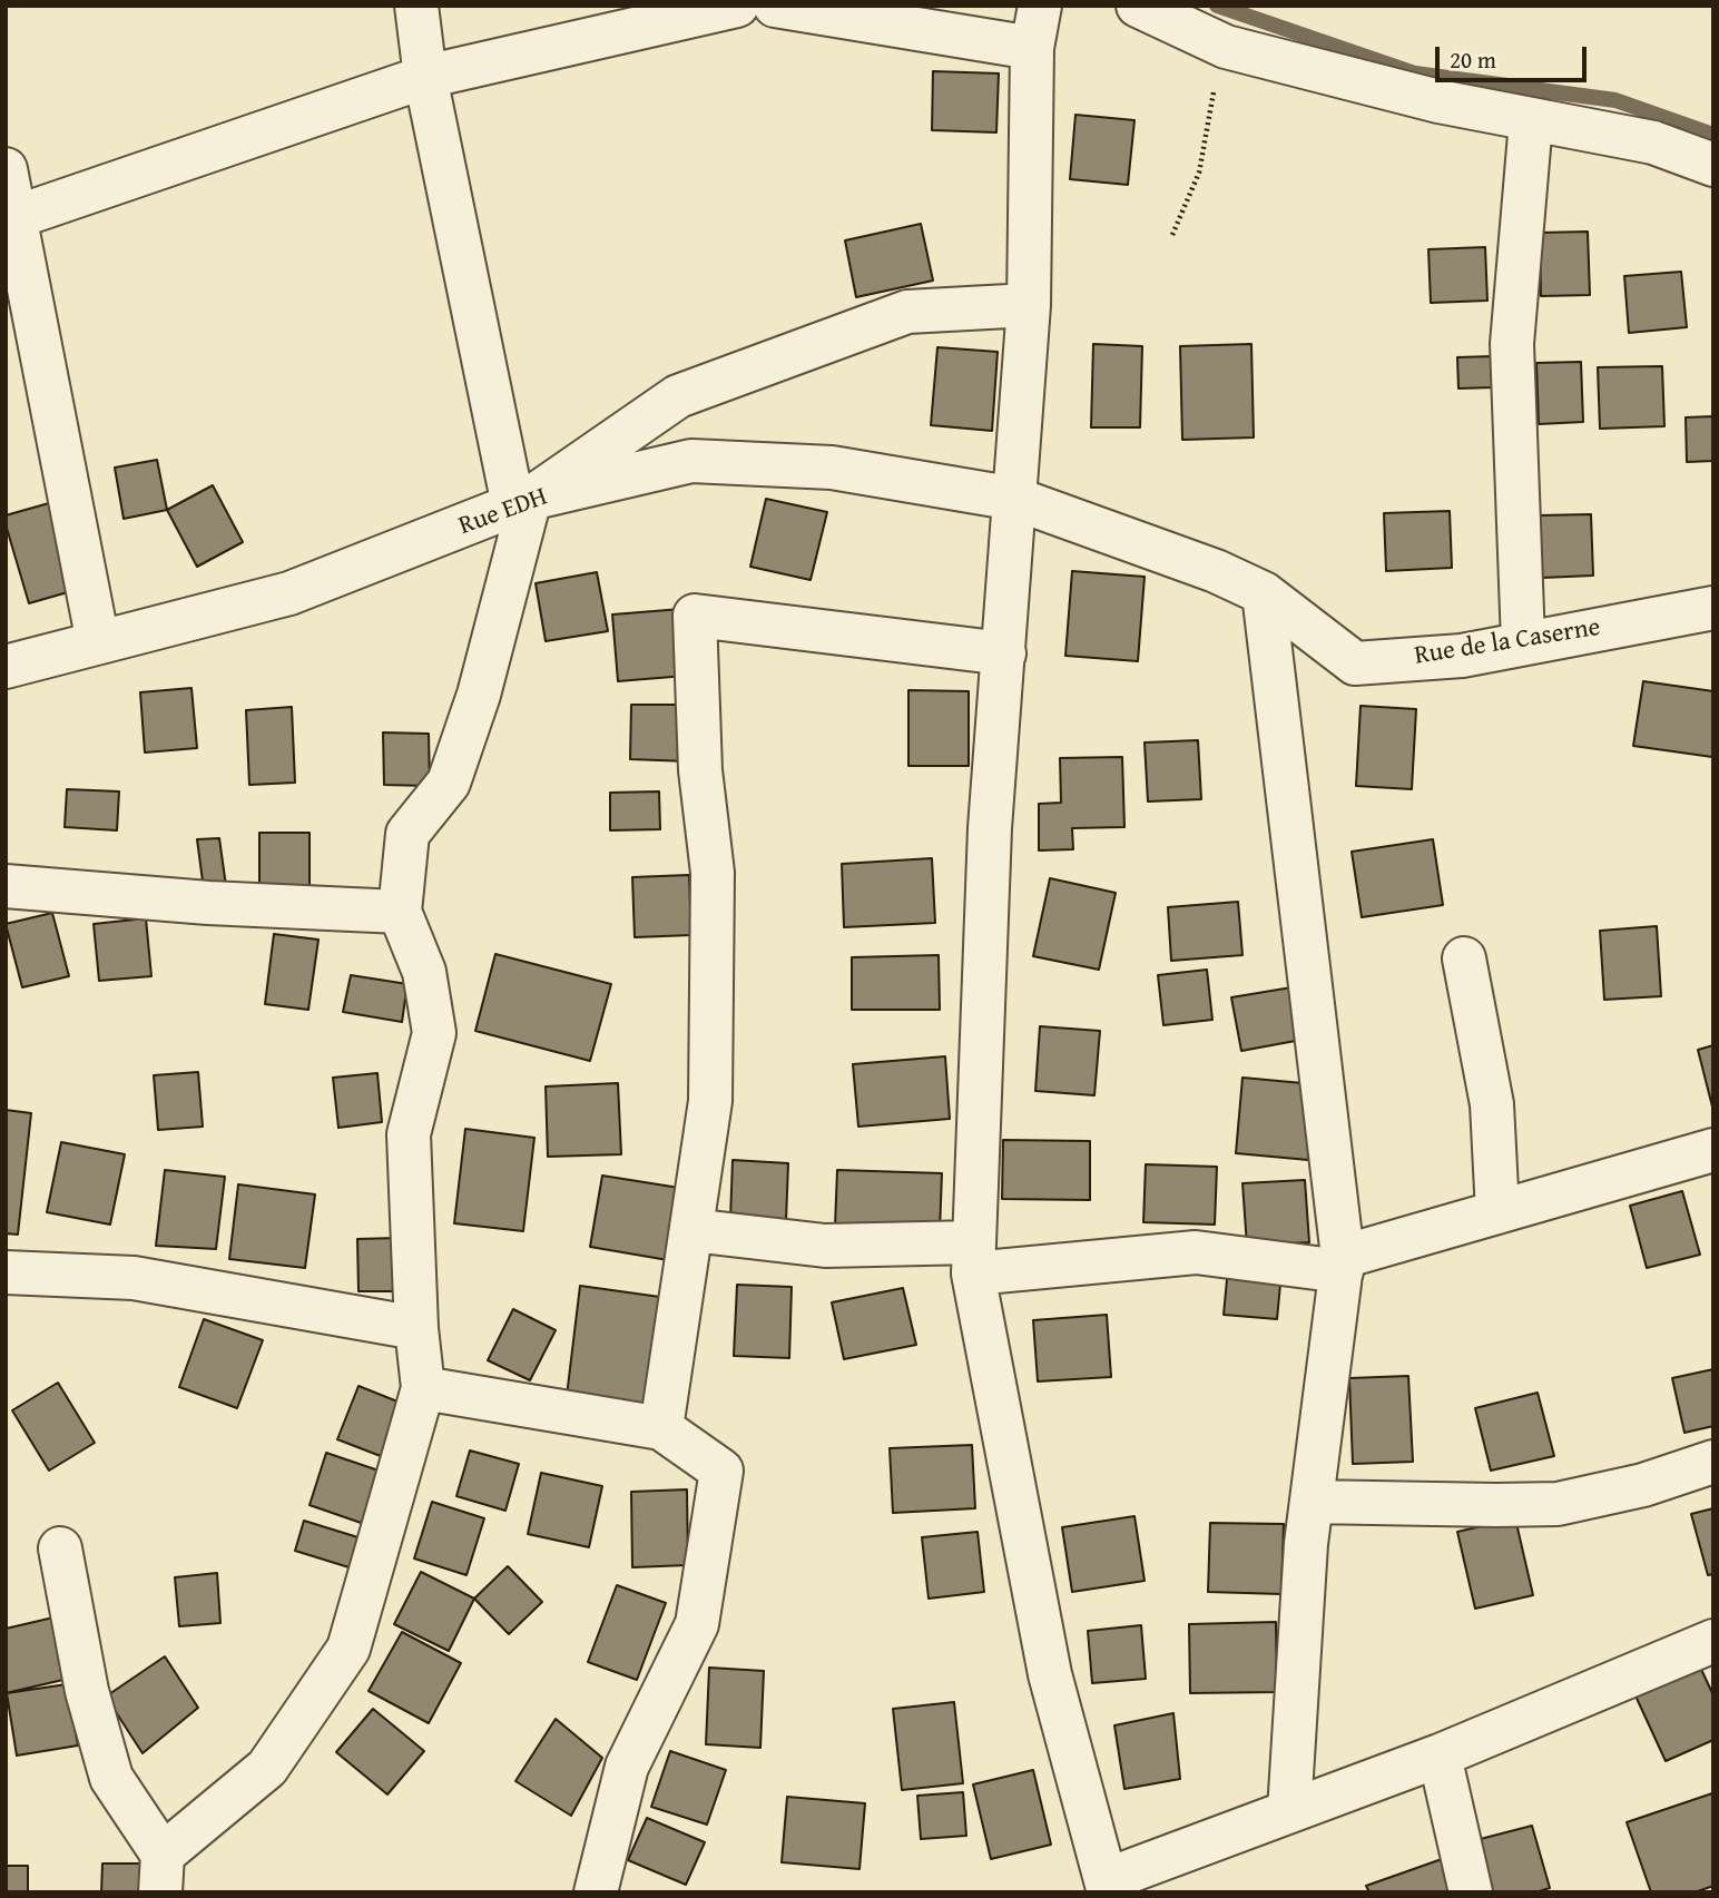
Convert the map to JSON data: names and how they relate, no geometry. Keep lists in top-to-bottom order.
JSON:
{
  "streets": {
    "street": ["Rue EDH", "Rue de la Caserne"]
  },
  "crossings": [
    ["Rue EDH", "Rue de la Caserne"]
  ],
  "scale_bar": "20 m"
}
